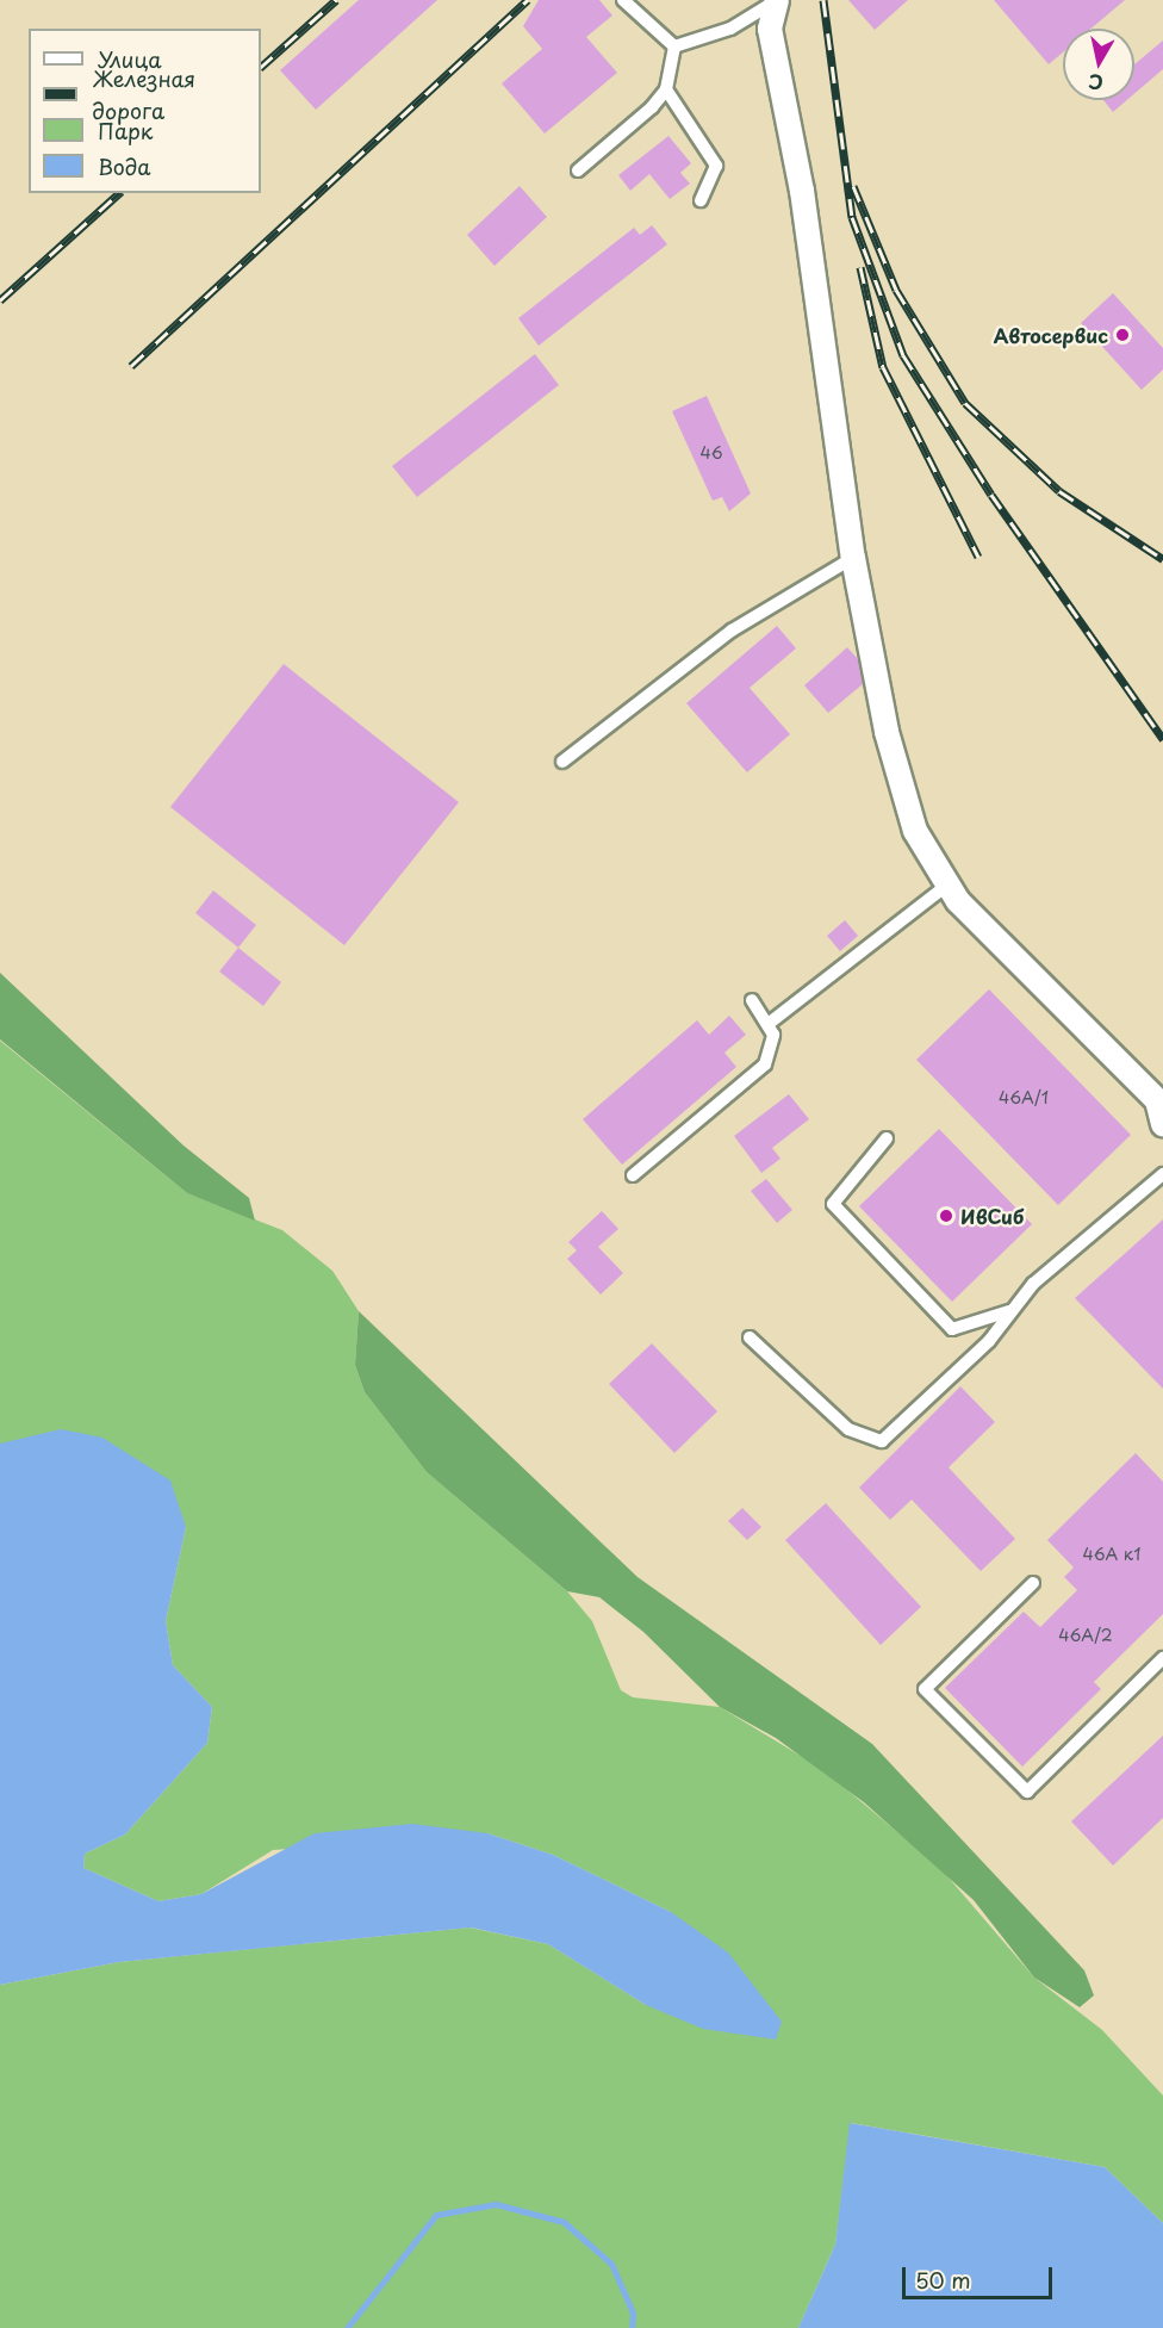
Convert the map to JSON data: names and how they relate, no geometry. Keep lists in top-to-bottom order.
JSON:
{
  "places": ["Автосервис", "ИвСиб"],
  "house_numbers": [
    "46",
    "46А/1",
    "46А к1",
    "46А/2"
  ],
  "legend": [
    "Улица",
    "Железная дорога",
    "Парк",
    "Вода"
  ],
  "scale_bar": "50 m",
  "north": "bottom"
}
